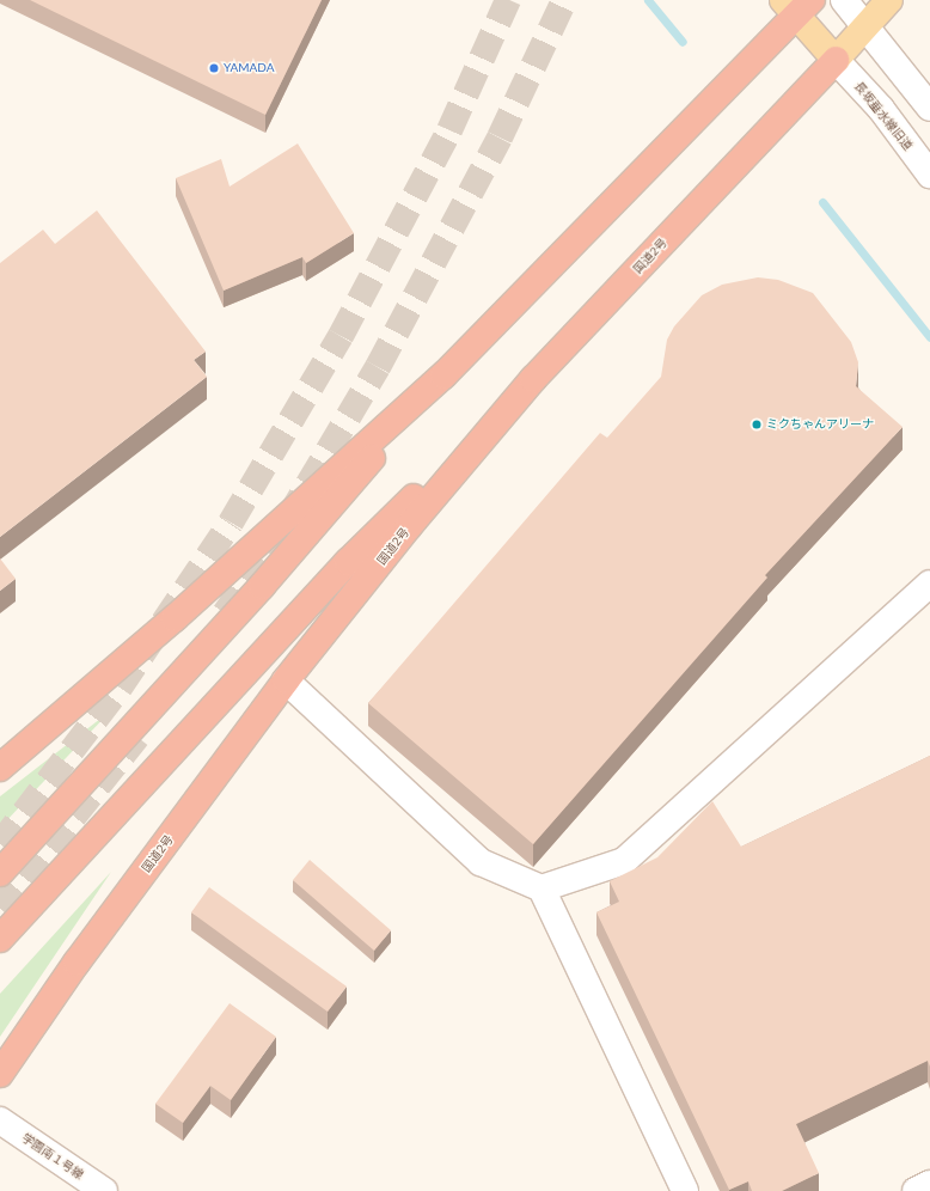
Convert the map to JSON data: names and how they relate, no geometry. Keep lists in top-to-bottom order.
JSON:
{
  "streets": {
    "highway": ["国道2号"],
    "street": ["長坂垂水線旧道", "学園南１号線"]
  },
  "crossings": [
    ["長坂垂水線旧道", "国道2号"]
  ],
  "places": ["YAMADA", "ミクちゃんアリーナ"]
}
